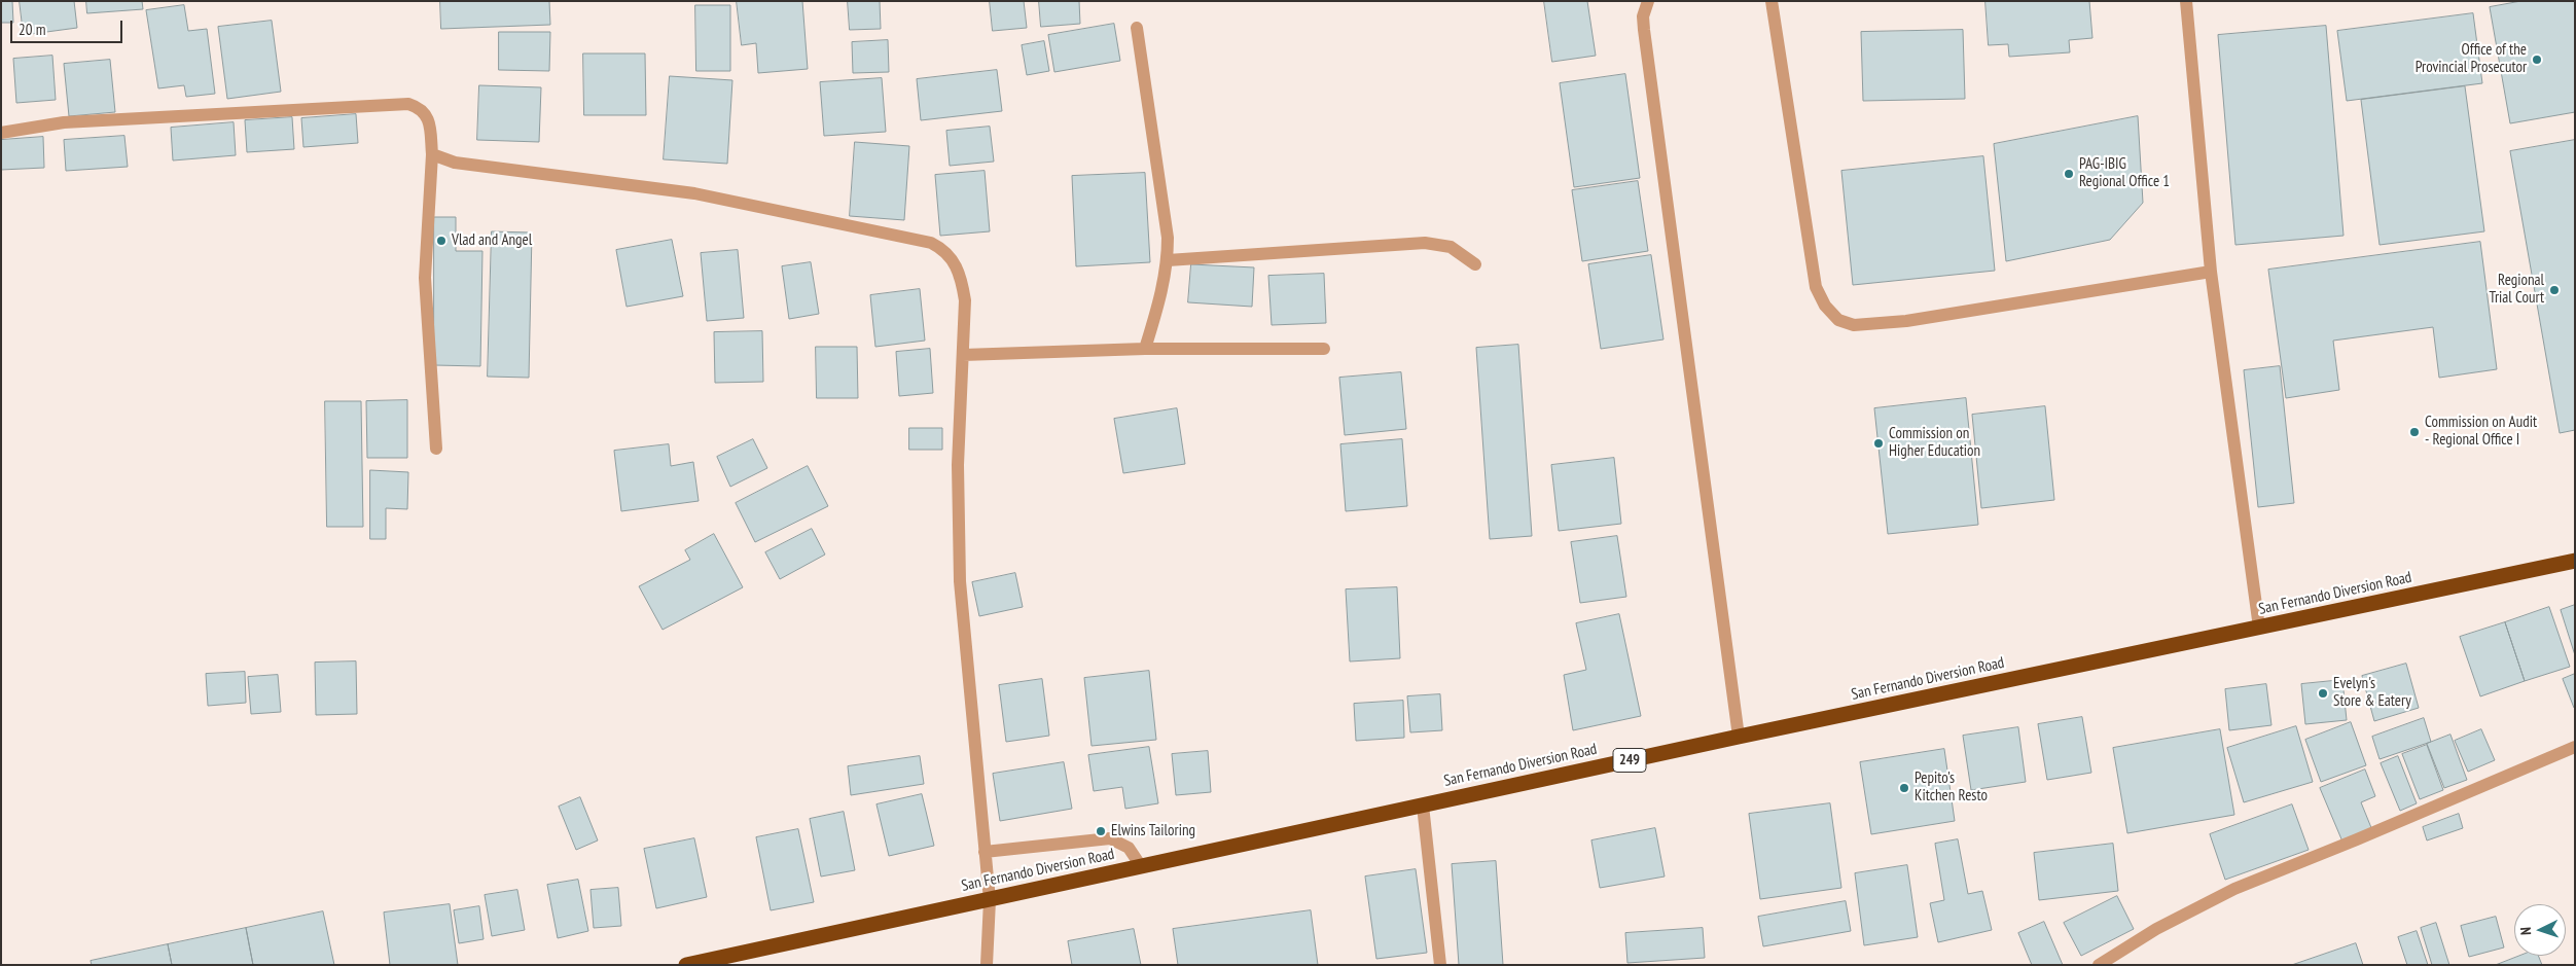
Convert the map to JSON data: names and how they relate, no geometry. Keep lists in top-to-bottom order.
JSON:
{
  "streets": {
    "highway": ["San Fernando Diversion Road", "249"]
  },
  "places": [
    "Office of the Provincial Prosecutor",
    "PAG-IBIG Regional Office 1",
    "Vlad and Angel",
    "Regional Trial Court",
    "Commission on Audit - Regional Office I",
    "Commission on Higher Education",
    "Evelyn's Store & Eatery",
    "Pepito's Kitchen Resto",
    "Elwins Tailoring"
  ],
  "scale_bar": "20 m",
  "north": "left"
}
